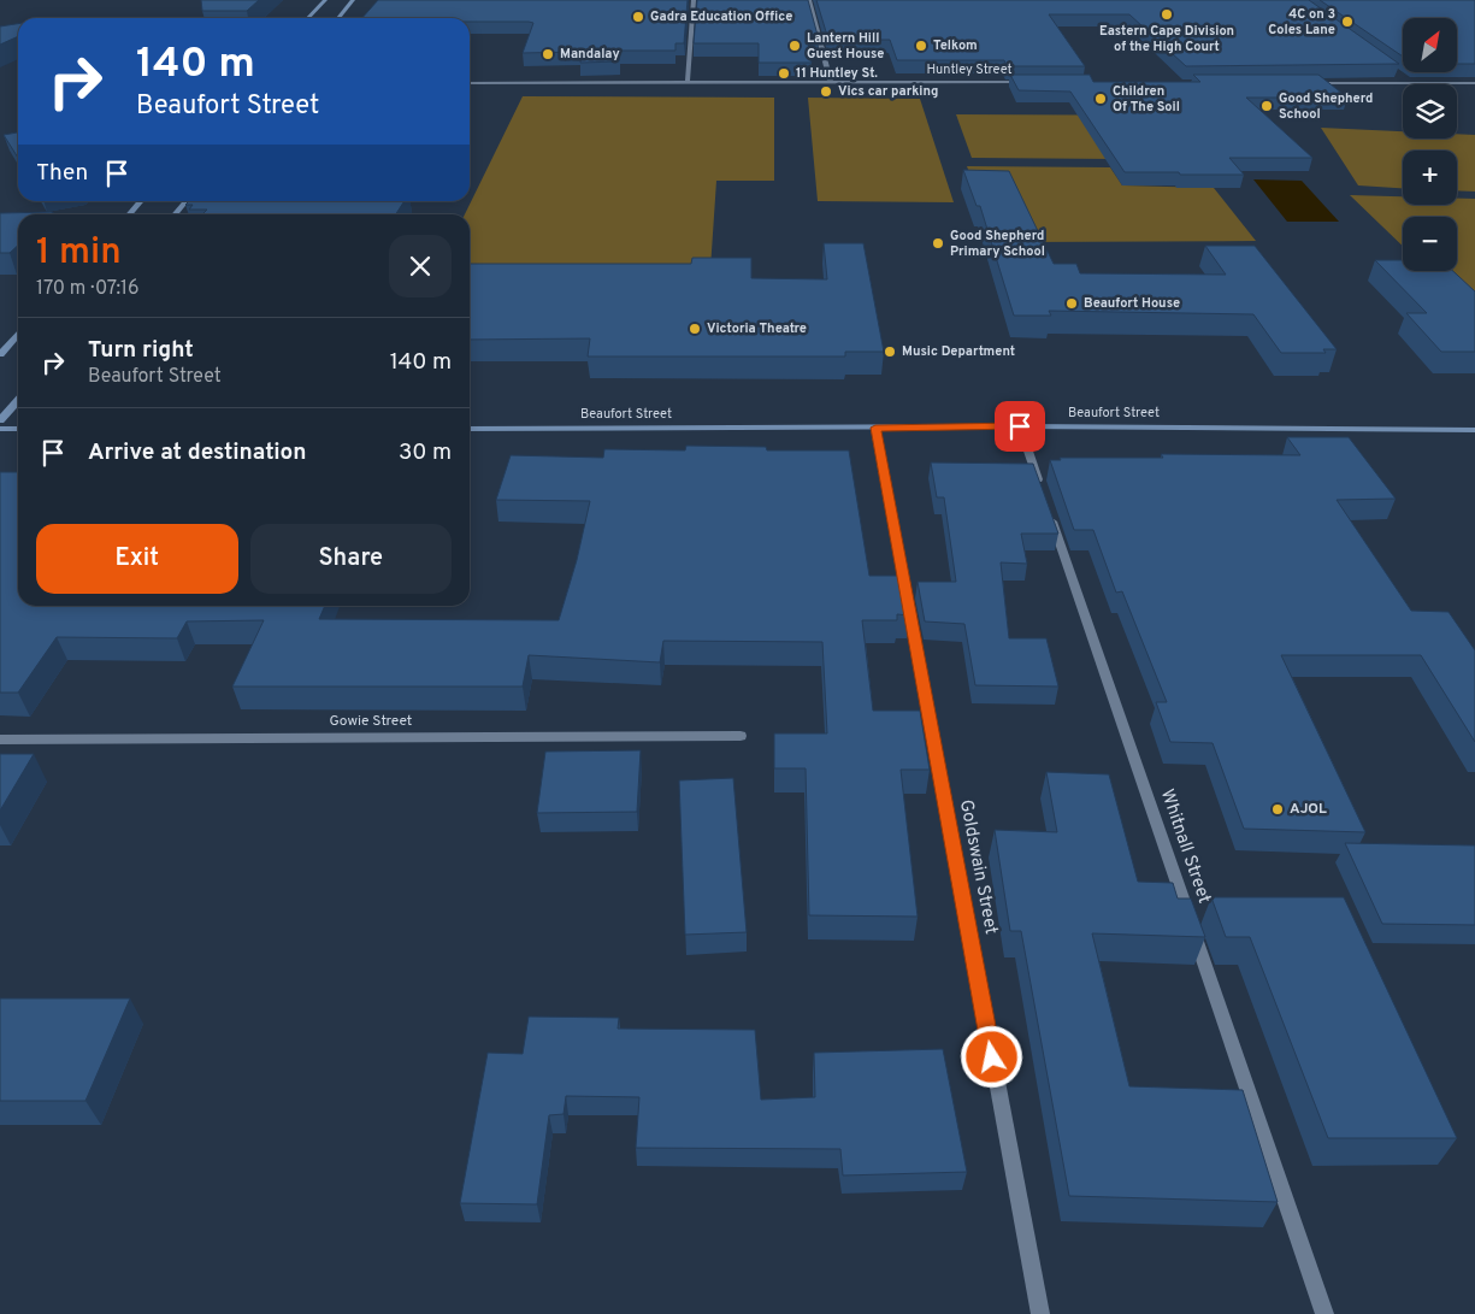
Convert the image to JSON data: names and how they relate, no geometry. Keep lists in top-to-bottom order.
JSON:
{
  "streets": {
    "main road": ["Beaufort Street"],
    "street": [
      "Huntley Street",
      "Gowie Street",
      "Whitnall Street",
      "Goldswain Street"
    ]
  },
  "crossings": [
    ["Beaufort Street", "Whitnall Street"],
    ["Beaufort Street", "Goldswain Street"]
  ],
  "places": [
    "Eastern Cape Division of the High Court",
    "Gadra Education Office",
    "4C on 3 Coles Lane",
    "Lantern Hill Guest House",
    "Telkom",
    "Mandalay",
    "11 Huntley St.",
    "Vics car parking",
    "Children Of The Soil",
    "Good Shepherd School",
    "Good Shepherd Primary School",
    "Beaufort House",
    "Victoria Theatre",
    "Music Department",
    "AJOL"
  ],
  "north": "top right",
  "page": {
    "map_buttons": ["+", "−"],
    "turn": ["140 m", "Beaufort Street"],
    "then": "Then",
    "heading": ["1 min", "170 m · 07:16"],
    "list": [
      {
        "name": "Turn right",
        "note": "Beaufort Street",
        "value": "140 m"
      },
      {
        "name": "Arrive at destination",
        "value": "30 m"
      }
    ],
    "buttons": ["Exit", "Share"]
  }
}
